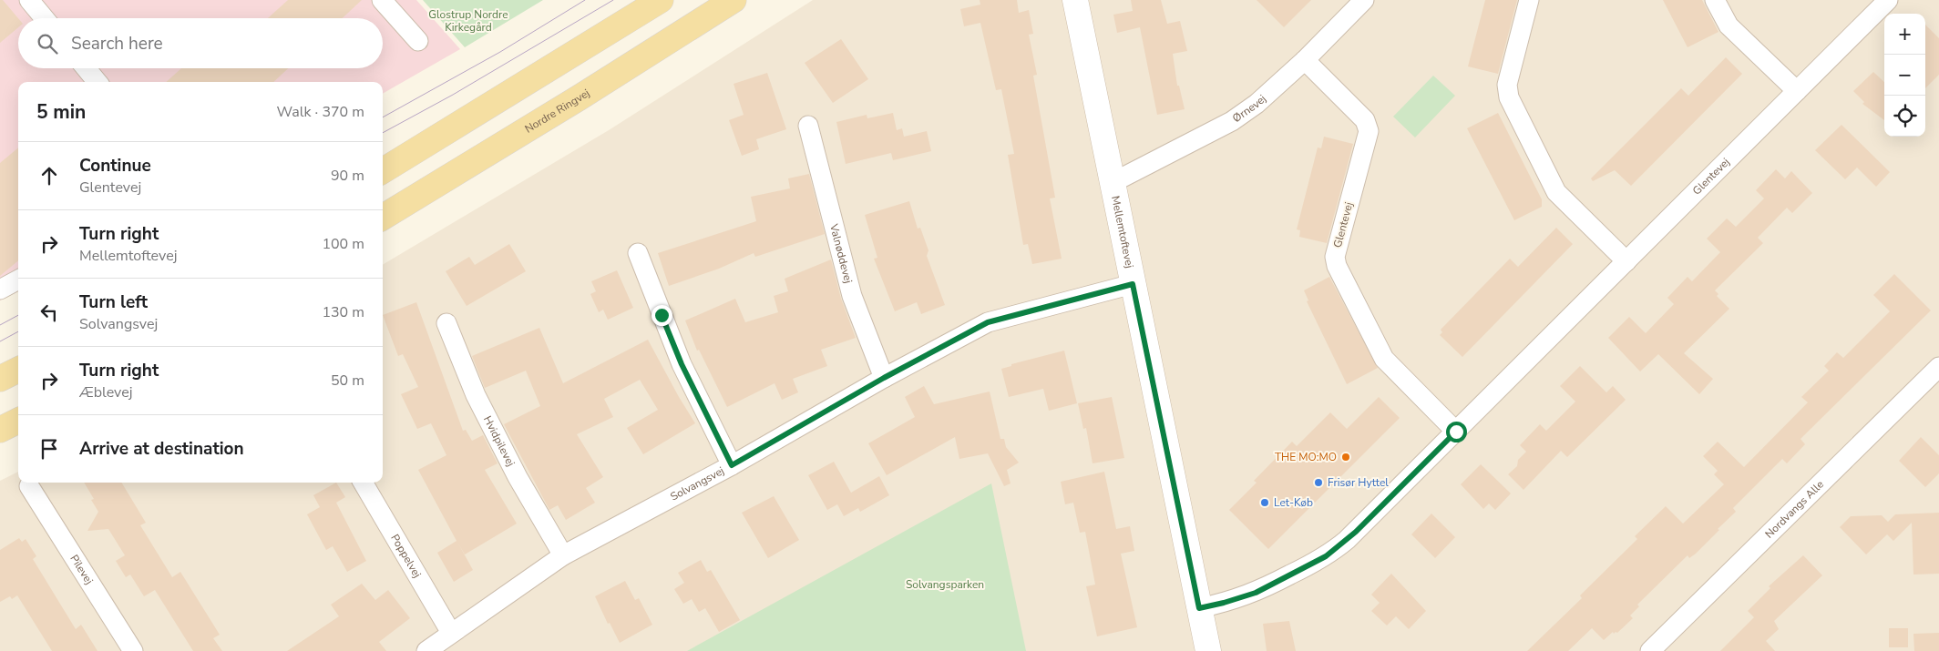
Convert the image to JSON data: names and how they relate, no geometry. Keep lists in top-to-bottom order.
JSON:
{
  "streets": {
    "main road": ["Nordre Ringvej"],
    "street": [
      "Ørnevej",
      "Glentevej",
      "Mellemtoftevej",
      "Valnøddevej",
      "Hvidpilevej",
      "Solvangsvej",
      "Nordvangs Alle",
      "Poppelvej",
      "Pilevej"
    ]
  },
  "crossings": [
    ["Ørnevej", "Glentevej"],
    ["Ørnevej", "Mellemtoftevej"],
    ["Glentevej", "Mellemtoftevej"],
    ["Mellemtoftevej", "Solvangsvej"],
    ["Valnøddevej", "Solvangsvej"],
    ["Hvidpilevej", "Solvangsvej"],
    ["Solvangsvej", "Poppelvej"]
  ],
  "parks": ["Glostrup Nordre Kirkegård", "Solvangsparken"],
  "places": ["THE MO:MO", "Frisør Hyttel", "Let-Køb"],
  "page": {
    "map_buttons": ["+", "−"],
    "search": "Search here",
    "heading": ["5 min", "Walk · 370 m"],
    "list": [
      ["Continue", "Glentevej", "90 m"],
      ["Turn right", "Mellemtoftevej", "100 m"],
      ["Turn left", "Solvangsvej", "130 m"],
      ["Turn right", "Æblevej", "50 m"],
      "Arrive at destination"
    ]
  }
}
